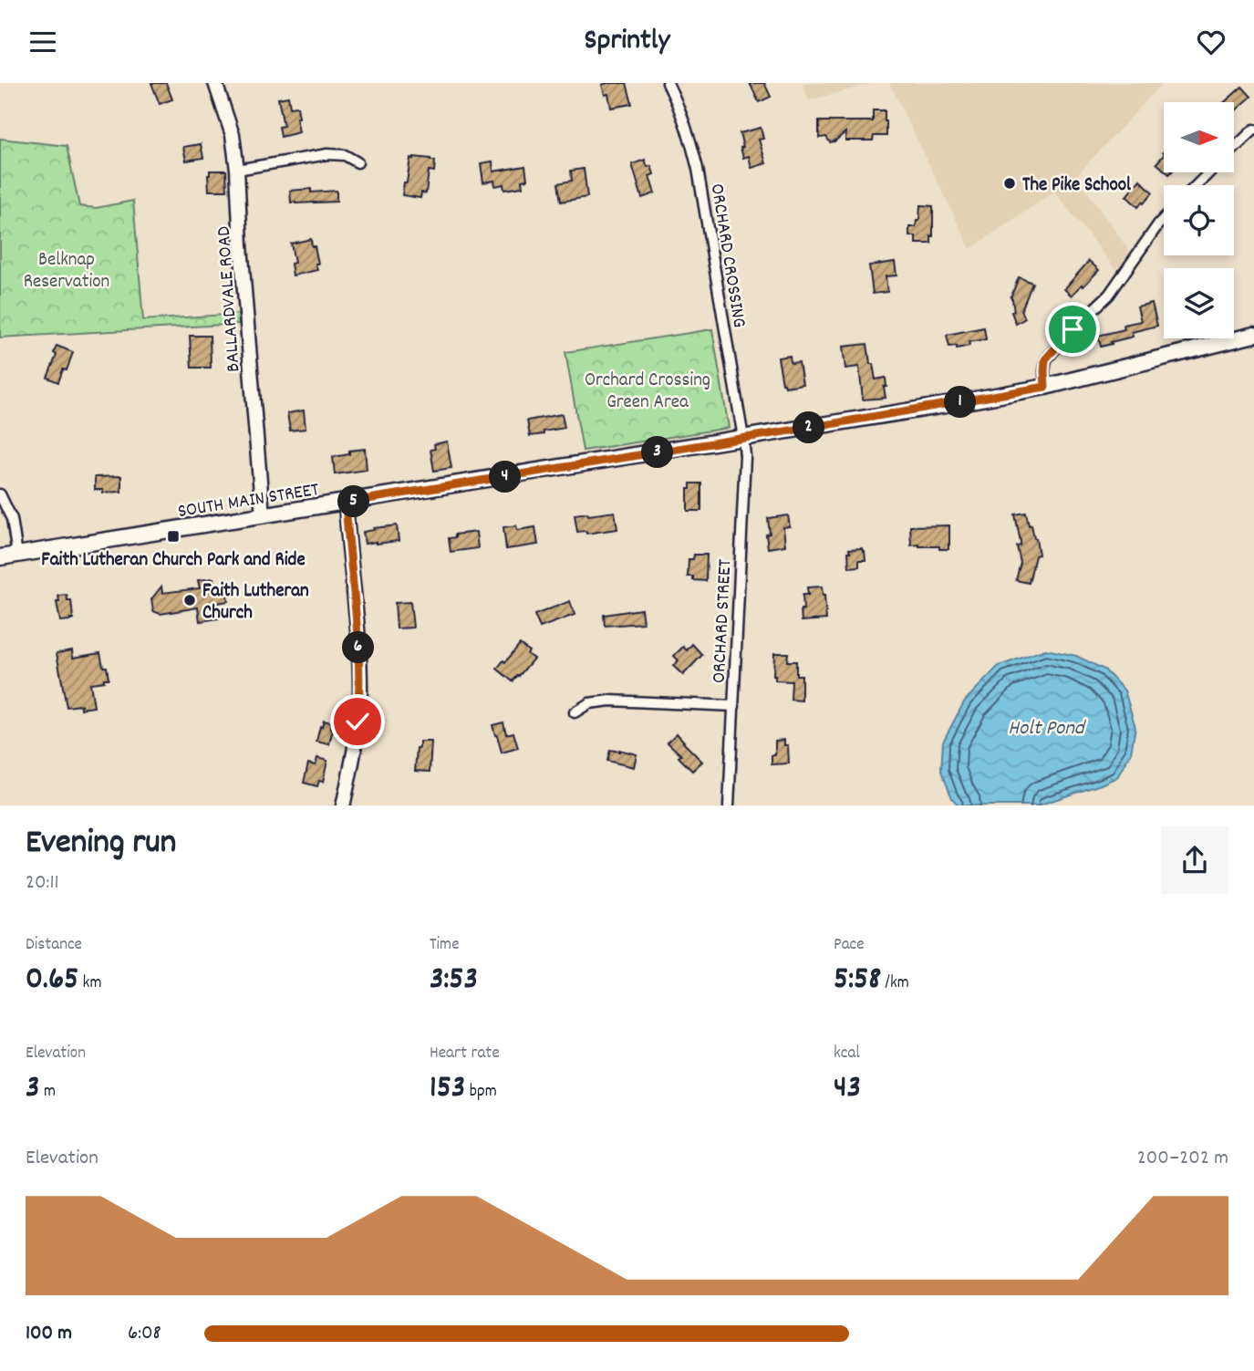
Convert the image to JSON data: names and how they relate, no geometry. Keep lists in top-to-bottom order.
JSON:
{
  "streets": {
    "main road": ["SOUTH MAIN STREET"],
    "street": ["ORCHARD CROSSING", "BALLARDVALE ROAD", "ORCHARD STREET"]
  },
  "crossings": [
    ["ORCHARD CROSSING", "SOUTH MAIN STREET"],
    ["ORCHARD CROSSING", "ORCHARD STREET"],
    ["BALLARDVALE ROAD", "SOUTH MAIN STREET"],
    ["SOUTH MAIN STREET", "ORCHARD STREET"]
  ],
  "water": ["Holt Pond"],
  "parks": ["Belknap Reservation", "Orchard Crossing Green Area"],
  "places": {
    "other": ["The Pike School", "Faith Lutheran Church"],
    "transit": ["Faith Lutheran Church Park and Ride"]
  },
  "north": "right",
  "page": {
    "header": "Sprintly",
    "pins": [
      "1",
      "2",
      "3",
      "4",
      "5",
      "6"
    ],
    "heading": ["Evening run", "20:11"],
    "stats": [
      ["Distance", "0.65 km"],
      ["Time", "3:53"],
      ["Pace", "5:58 /km"],
      ["Elevation", "3 m"],
      ["Heart rate", "153 bpm"],
      ["kcal", "43"]
    ],
    "chart": ["Elevation", "200–202 m"],
    "list": [
      {
        "name": "100 m",
        "note": "6:08"
      }
    ]
  }
}
